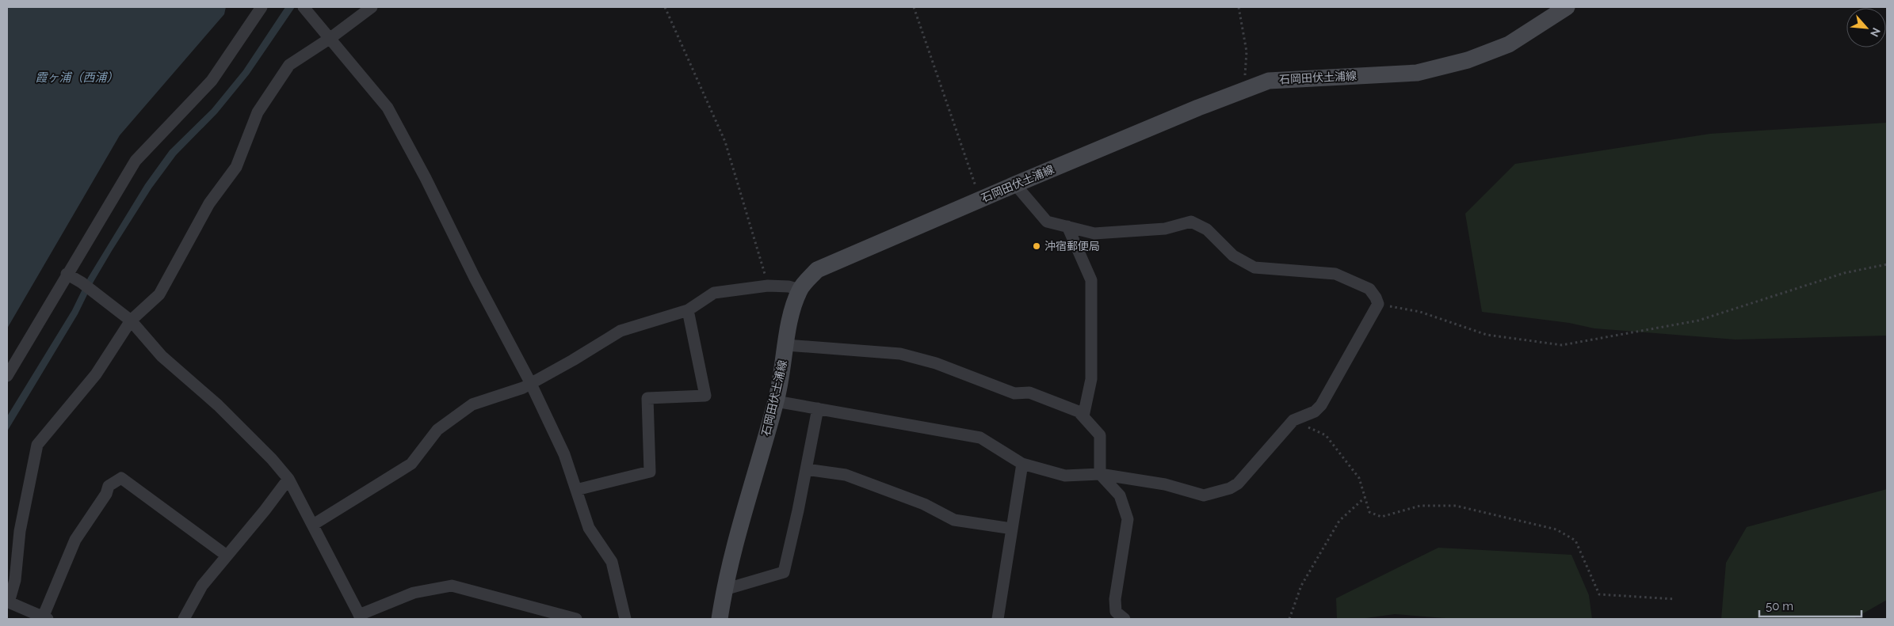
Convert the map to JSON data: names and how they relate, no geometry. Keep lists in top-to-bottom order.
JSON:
{
  "streets": {
    "main road": ["石岡田伏土浦線"]
  },
  "water": ["霞ヶ浦（西浦）"],
  "places": ["沖宿郵便局"],
  "scale_bar": "50 m",
  "north": "bottom right"
}
